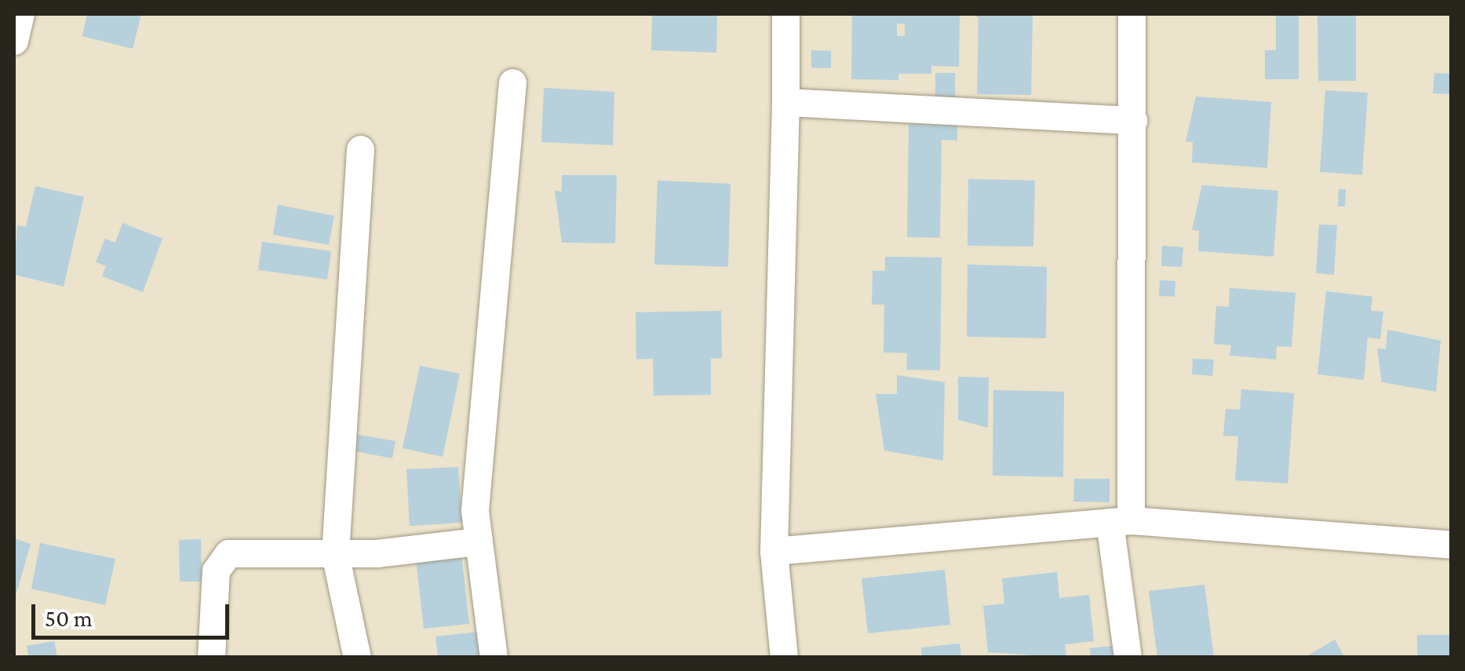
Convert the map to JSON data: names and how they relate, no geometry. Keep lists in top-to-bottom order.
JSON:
{
  "scale_bar": "50 m"
}
